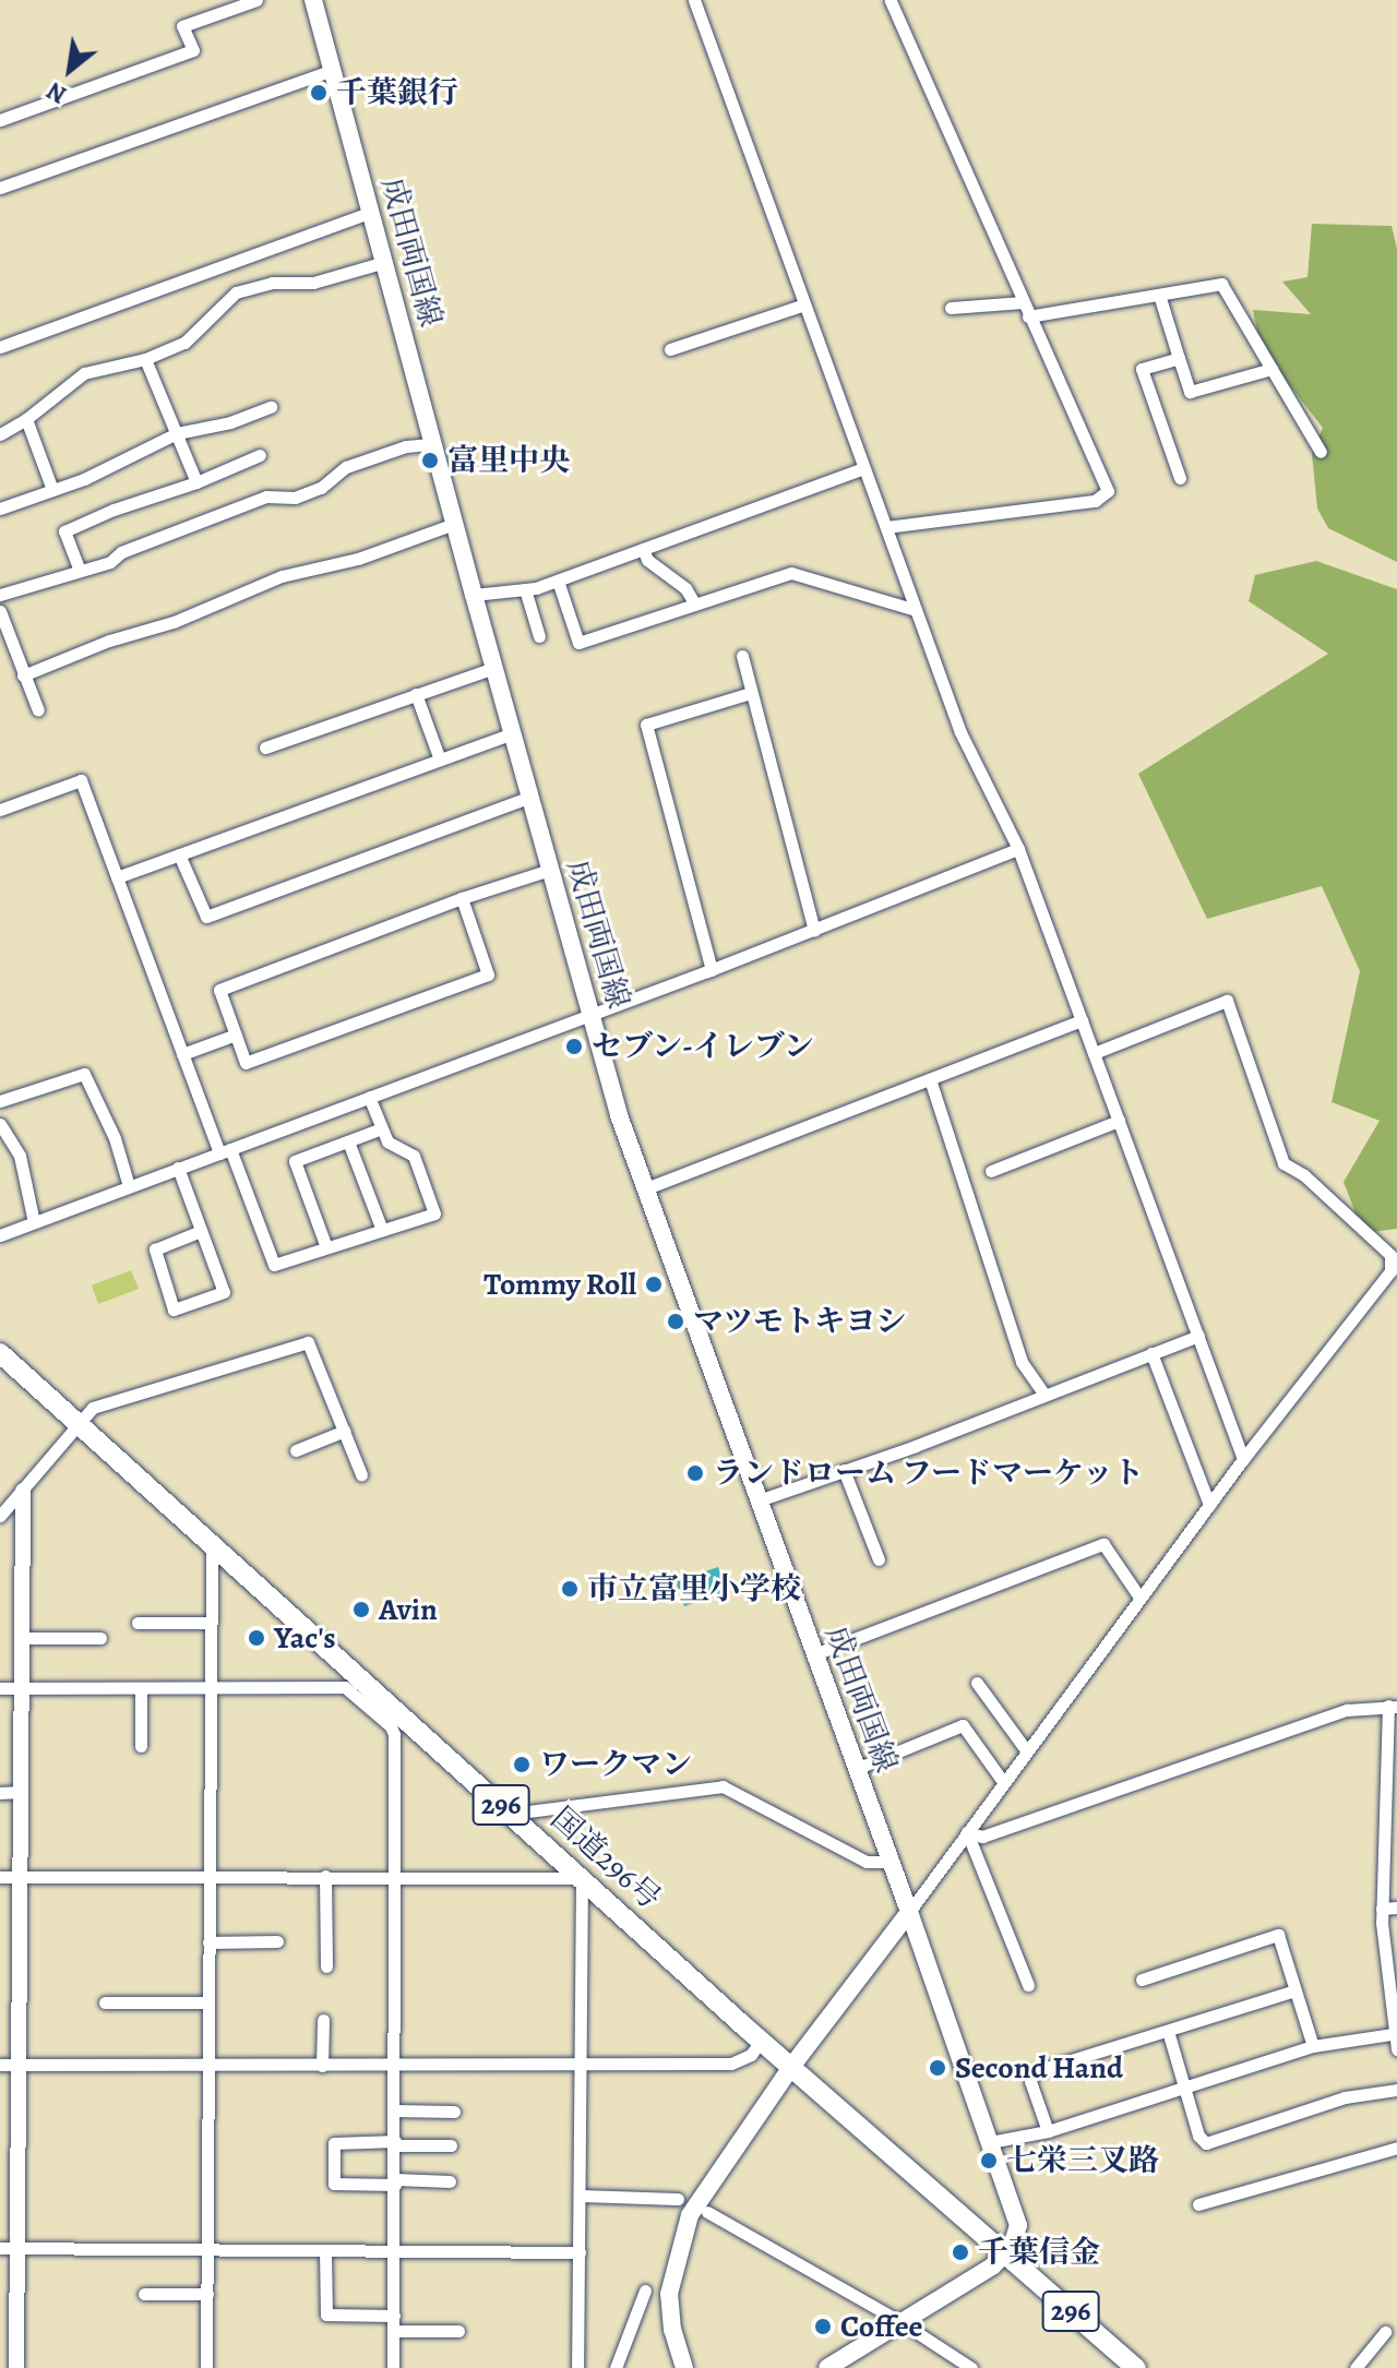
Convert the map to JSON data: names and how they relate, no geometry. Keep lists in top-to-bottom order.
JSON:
{
  "streets": {
    "highway": ["296", "国道296号"],
    "main road": ["成田両国線"]
  },
  "crossings": [
    ["成田両国線", "国道296号"]
  ],
  "places": [
    "千葉銀行",
    "富里中央",
    "セブン-イレブン",
    "Tommy Roll",
    "マツモトキヨシ",
    "ランドローム フードマーケット",
    "市立富里小学校",
    "Avin",
    "Yac's",
    "ワークマン",
    "Second Hand",
    "七栄三叉路",
    "千葉信金",
    "Coffee"
  ],
  "north": "bottom left"
}
